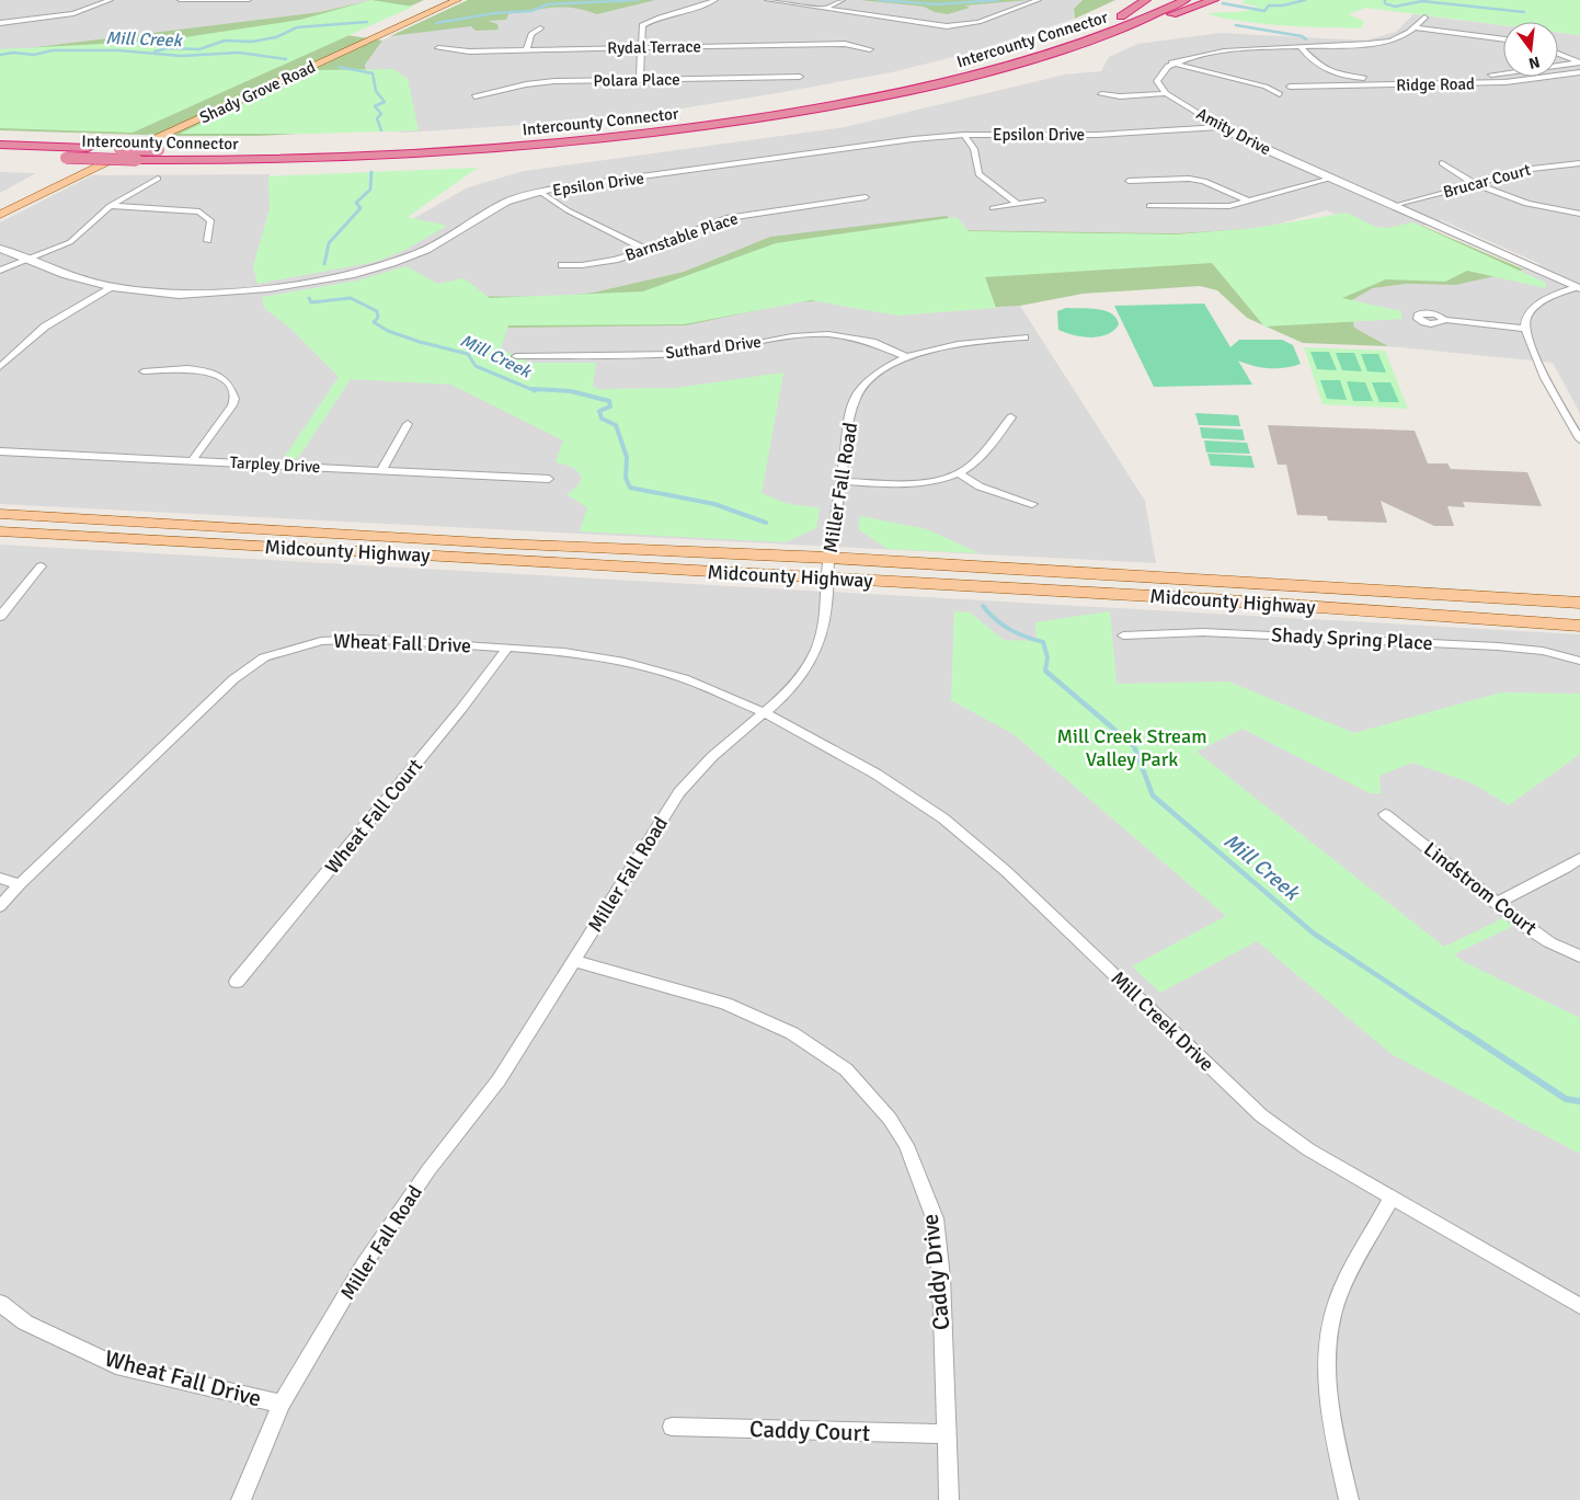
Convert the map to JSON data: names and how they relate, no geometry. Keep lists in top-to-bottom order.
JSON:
{
  "streets": {
    "highway": ["Intercounty Connector"],
    "main road": ["Shady Grove Road", "Midcounty Highway"],
    "street": [
      "Rydal Terrace",
      "Polara Place",
      "Ridge Road",
      "Amity Drive",
      "Epsilon Drive",
      "Brucar Court",
      "Barnstable Place",
      "Suthard Drive",
      "Tarpley Drive",
      "Miller Fall Road",
      "Shady Spring Place",
      "Wheat Fall Drive",
      "Wheat Fall Court",
      "Lindstrom Court",
      "Mill Creek Drive",
      "Caddy Drive",
      "Caddy Court"
    ]
  },
  "crossings": [
    ["Intercounty Connector", "Shady Grove Road"],
    ["Amity Drive", "Epsilon Drive"],
    ["Amity Drive", "Brucar Court"],
    ["Suthard Drive", "Miller Fall Road"],
    ["Miller Fall Road", "Midcounty Highway"],
    ["Miller Fall Road", "Wheat Fall Drive"],
    ["Miller Fall Road", "Mill Creek Drive"],
    ["Miller Fall Road", "Caddy Drive"],
    ["Wheat Fall Drive", "Wheat Fall Court"],
    ["Wheat Fall Drive", "Mill Creek Drive"],
    ["Caddy Drive", "Caddy Court"]
  ],
  "water": ["Mill Creek"],
  "parks": ["Mill Creek Stream Valley Park"],
  "north": "bottom"
}
